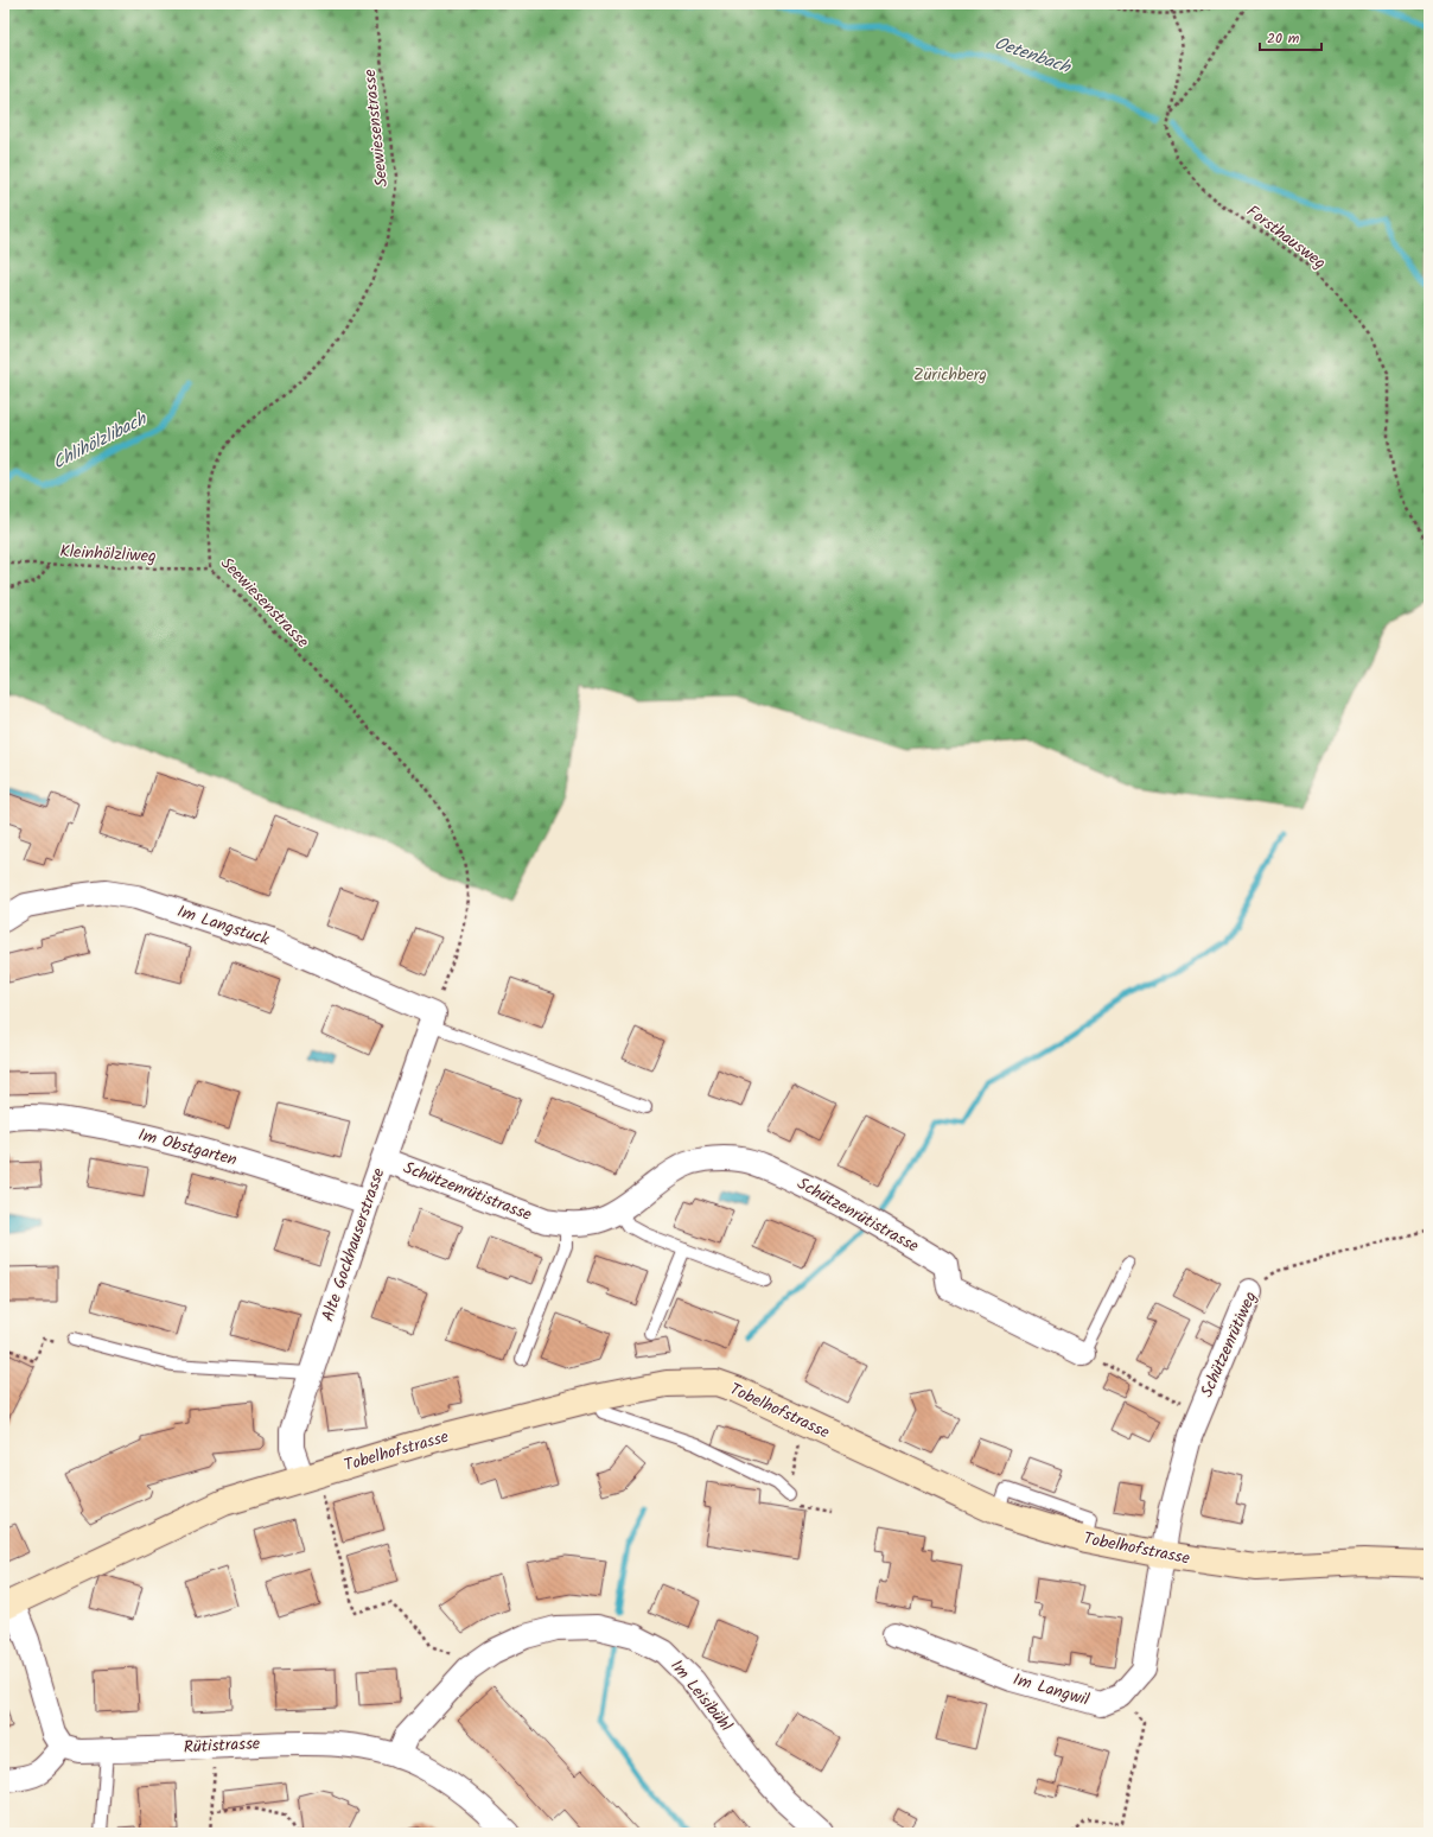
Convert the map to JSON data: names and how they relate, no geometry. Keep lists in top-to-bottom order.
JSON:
{
  "streets": {
    "main road": ["Tobelhofstrasse"],
    "street": [
      "Im Langstuck",
      "Im Obstgarten",
      "Schützenrütistrasse",
      "Alte Gockhauserstrasse",
      "Schützenrütiweg",
      "Im Langwil",
      "Im Leisibühl",
      "Rütistrasse"
    ],
    "path": ["Seewiesenstrasse", "Forsthausweg", "Kleinhölzliweg"]
  },
  "crossings": [
    ["Seewiesenstrasse", "Kleinhölzliweg"],
    ["Im Langstuck", "Alte Gockhauserstrasse"],
    ["Im Obstgarten", "Alte Gockhauserstrasse"],
    ["Schützenrütistrasse", "Alte Gockhauserstrasse"],
    ["Alte Gockhauserstrasse", "Tobelhofstrasse"],
    ["Schützenrütiweg", "Tobelhofstrasse"],
    ["Schützenrütiweg", "Im Langwil"],
    ["Tobelhofstrasse", "Im Langwil"],
    ["Im Leisibühl", "Rütistrasse"]
  ],
  "water": ["Oetenbach", "Chlihölzlibach"],
  "parks": ["Zürichberg"],
  "scale_bar": "20 m"
}
